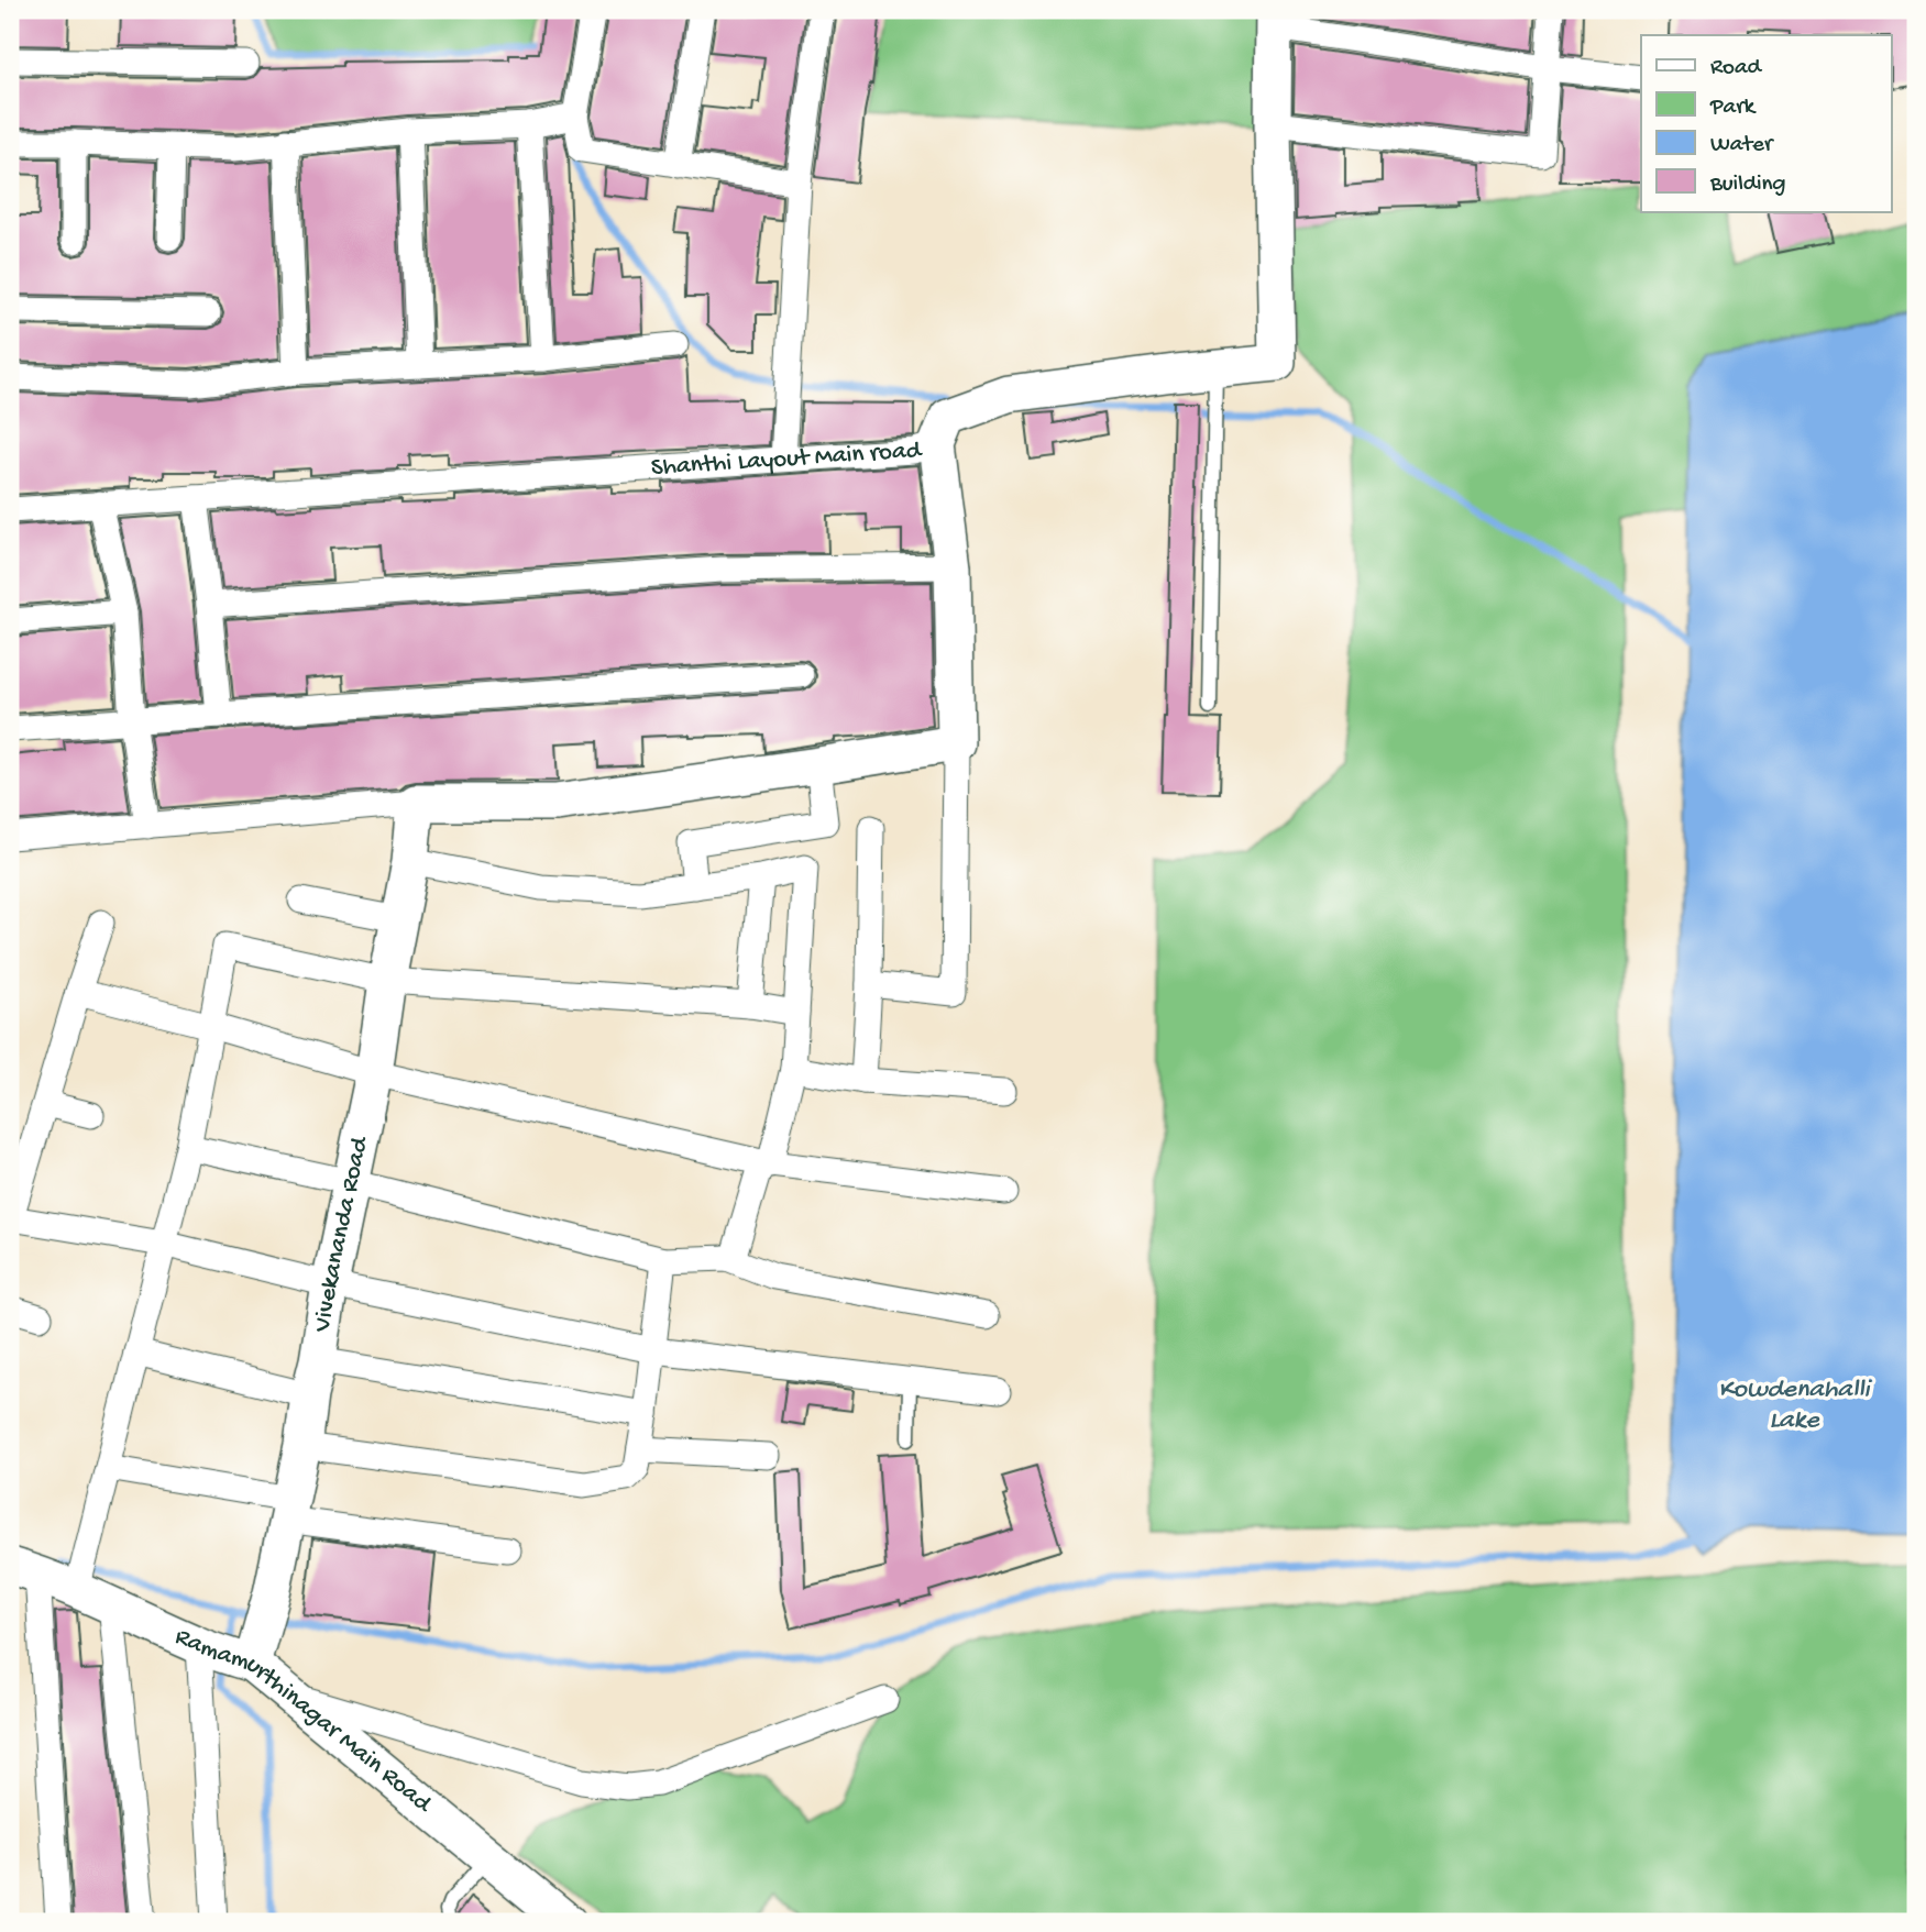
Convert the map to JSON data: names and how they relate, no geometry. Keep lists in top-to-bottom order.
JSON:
{
  "streets": {
    "street": ["Shanthi Layout Main road", "Vivekananda Road", "Ramamurthinagar Main Road"]
  },
  "crossings": [
    ["Vivekananda Road", "Ramamurthinagar Main Road"]
  ],
  "water": ["Kowdenahalli Lake"],
  "legend": [
    "Road",
    "Park",
    "Water",
    "Building"
  ]
}
